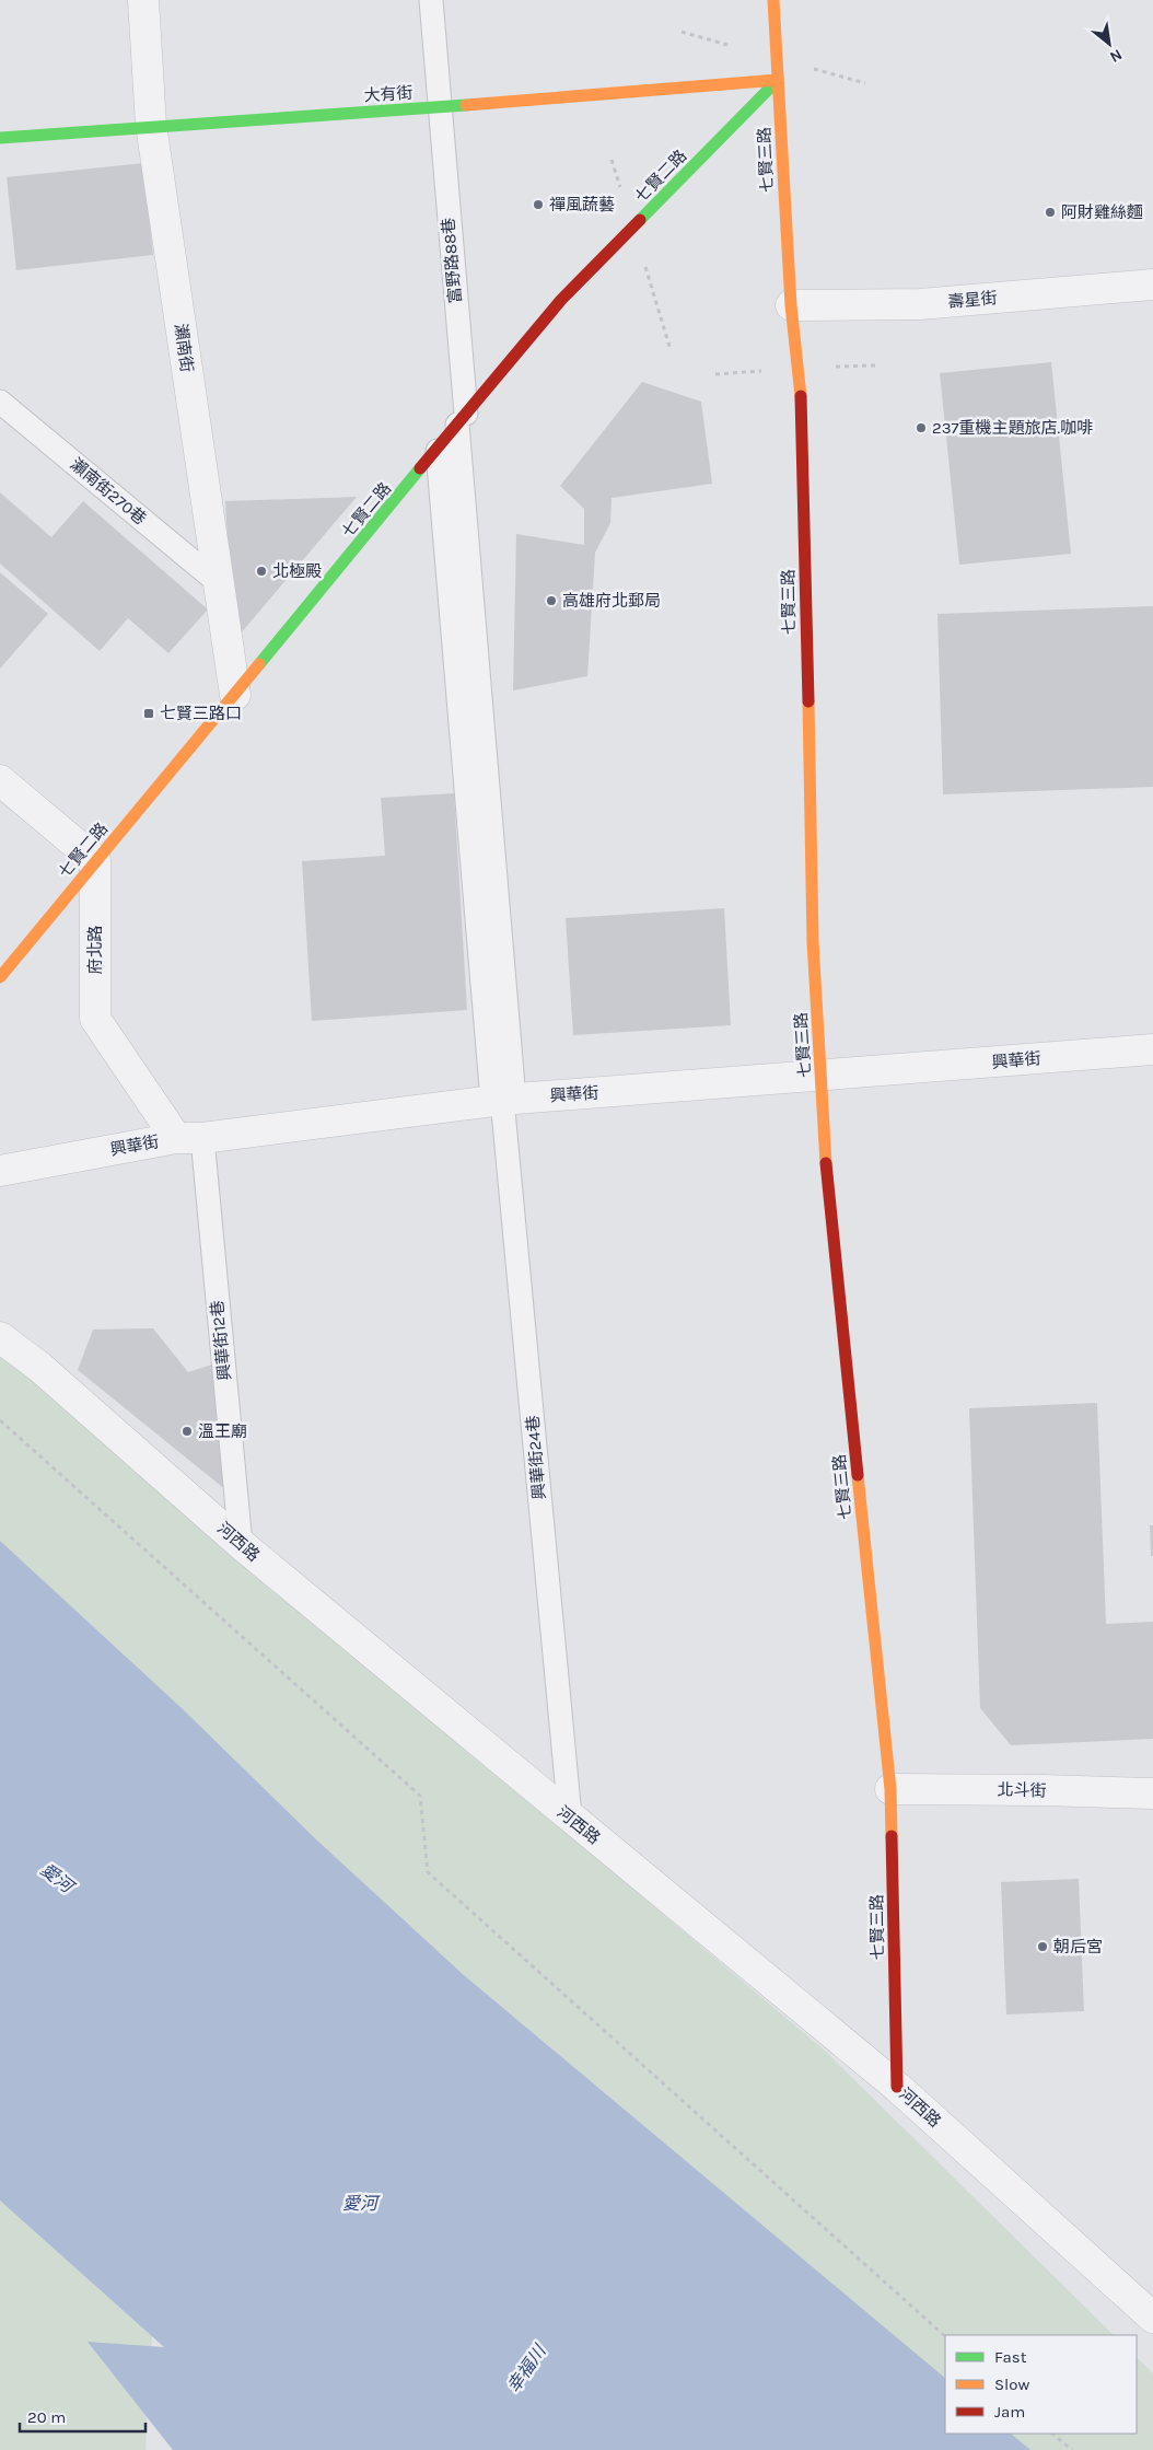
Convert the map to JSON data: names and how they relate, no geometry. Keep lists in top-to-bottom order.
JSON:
{
  "streets": {
    "street": [
      "大有街",
      "七賢三路",
      "七賢二路",
      "壽星街",
      "瀨南街",
      "府北路",
      "興華街",
      "河西路",
      "北斗街"
    ],
    "lane": [
      "富野路88巷",
      "瀨南街270巷",
      "興華街12巷",
      "興華街24巷"
    ]
  },
  "crossings": [
    ["大有街", "七賢三路"],
    ["大有街", "七賢二路"],
    ["大有街", "富野路88巷"],
    ["大有街", "瀨南街"],
    ["七賢三路", "七賢二路"],
    ["七賢三路", "壽星街"],
    ["七賢三路", "興華街"],
    ["七賢三路", "河西路"],
    ["七賢三路", "北斗街"],
    ["七賢二路", "富野路88巷"],
    ["七賢二路", "瀨南街"],
    ["七賢二路", "府北路"],
    ["富野路88巷", "興華街"],
    ["富野路88巷", "興華街24巷"],
    ["瀨南街", "瀨南街270巷"],
    ["府北路", "興華街"],
    ["府北路", "興華街12巷"],
    ["興華街", "興華街12巷"],
    ["興華街", "興華街24巷"],
    ["興華街12巷", "河西路"],
    ["興華街24巷", "河西路"]
  ],
  "water": ["愛河", "幸福川"],
  "places": {
    "other": [
      "禪風蔬藝",
      "阿財雞絲麵",
      "237重機主題旅店.咖啡",
      "北極殿",
      "高雄府北郵局",
      "溫王廟",
      "朝后宮"
    ],
    "transit": ["七賢三路口"]
  },
  "legend": ["Fast", "Slow", "Jam"],
  "scale_bar": "20 m",
  "north": "bottom right"
}
